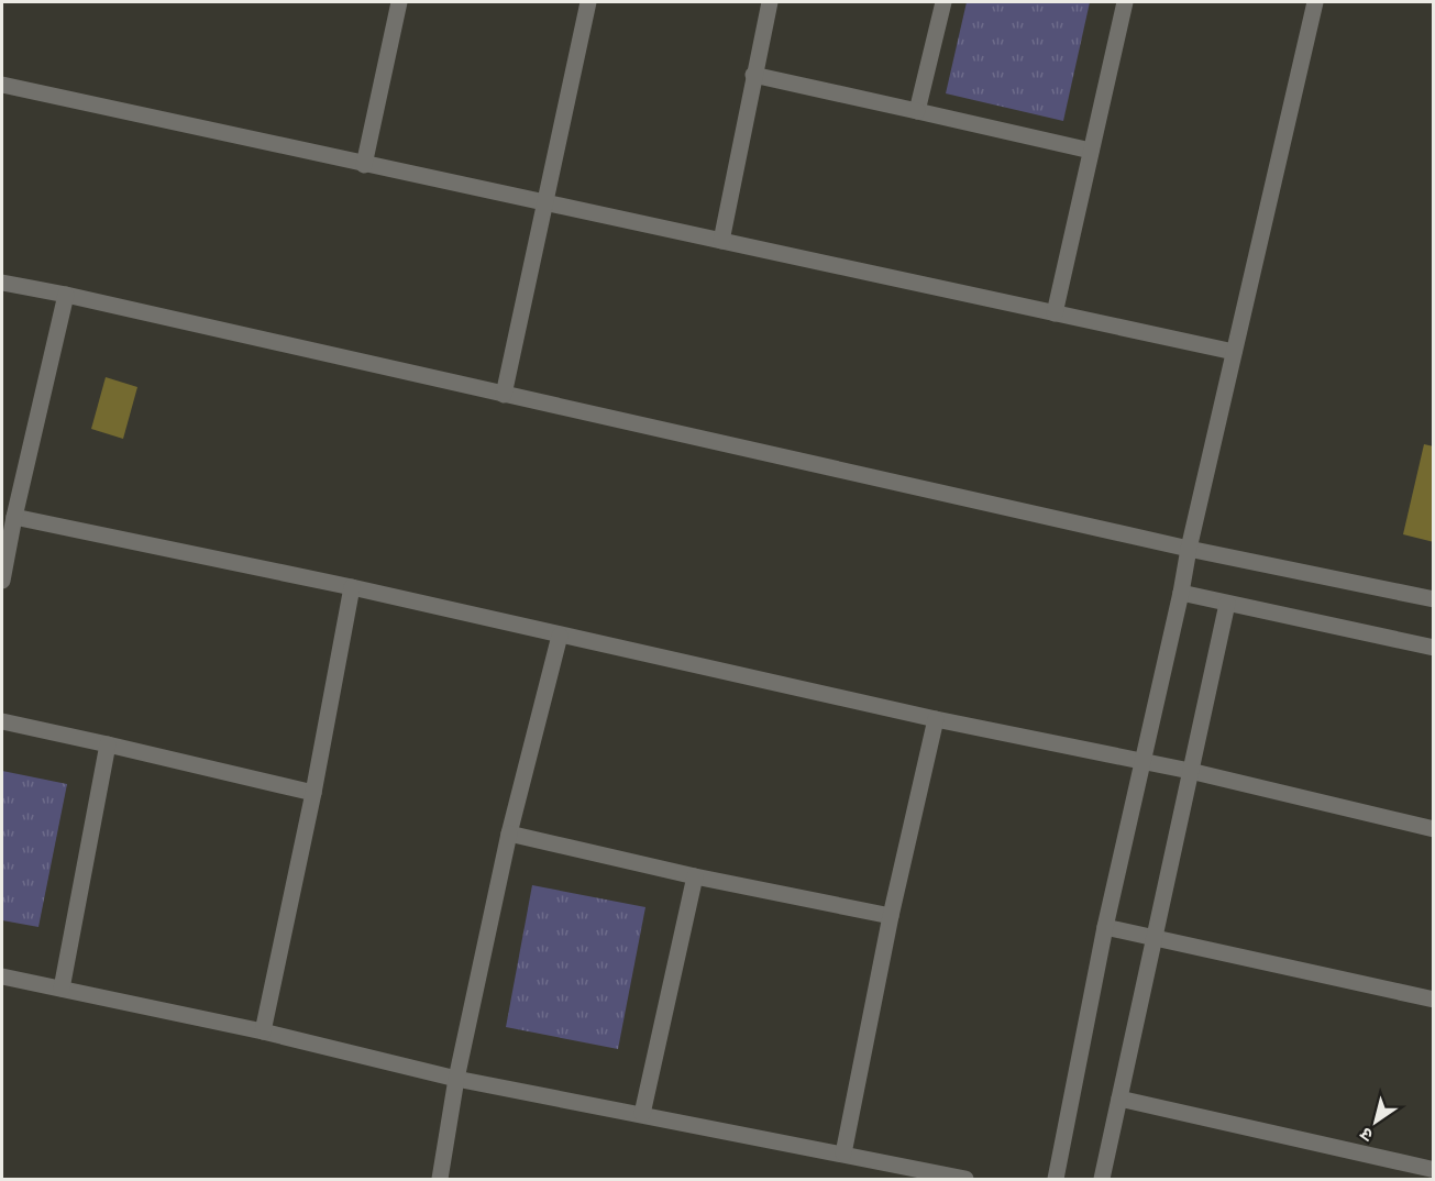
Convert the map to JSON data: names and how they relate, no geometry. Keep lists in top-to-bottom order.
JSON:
{
  "north": "bottom left"
}
